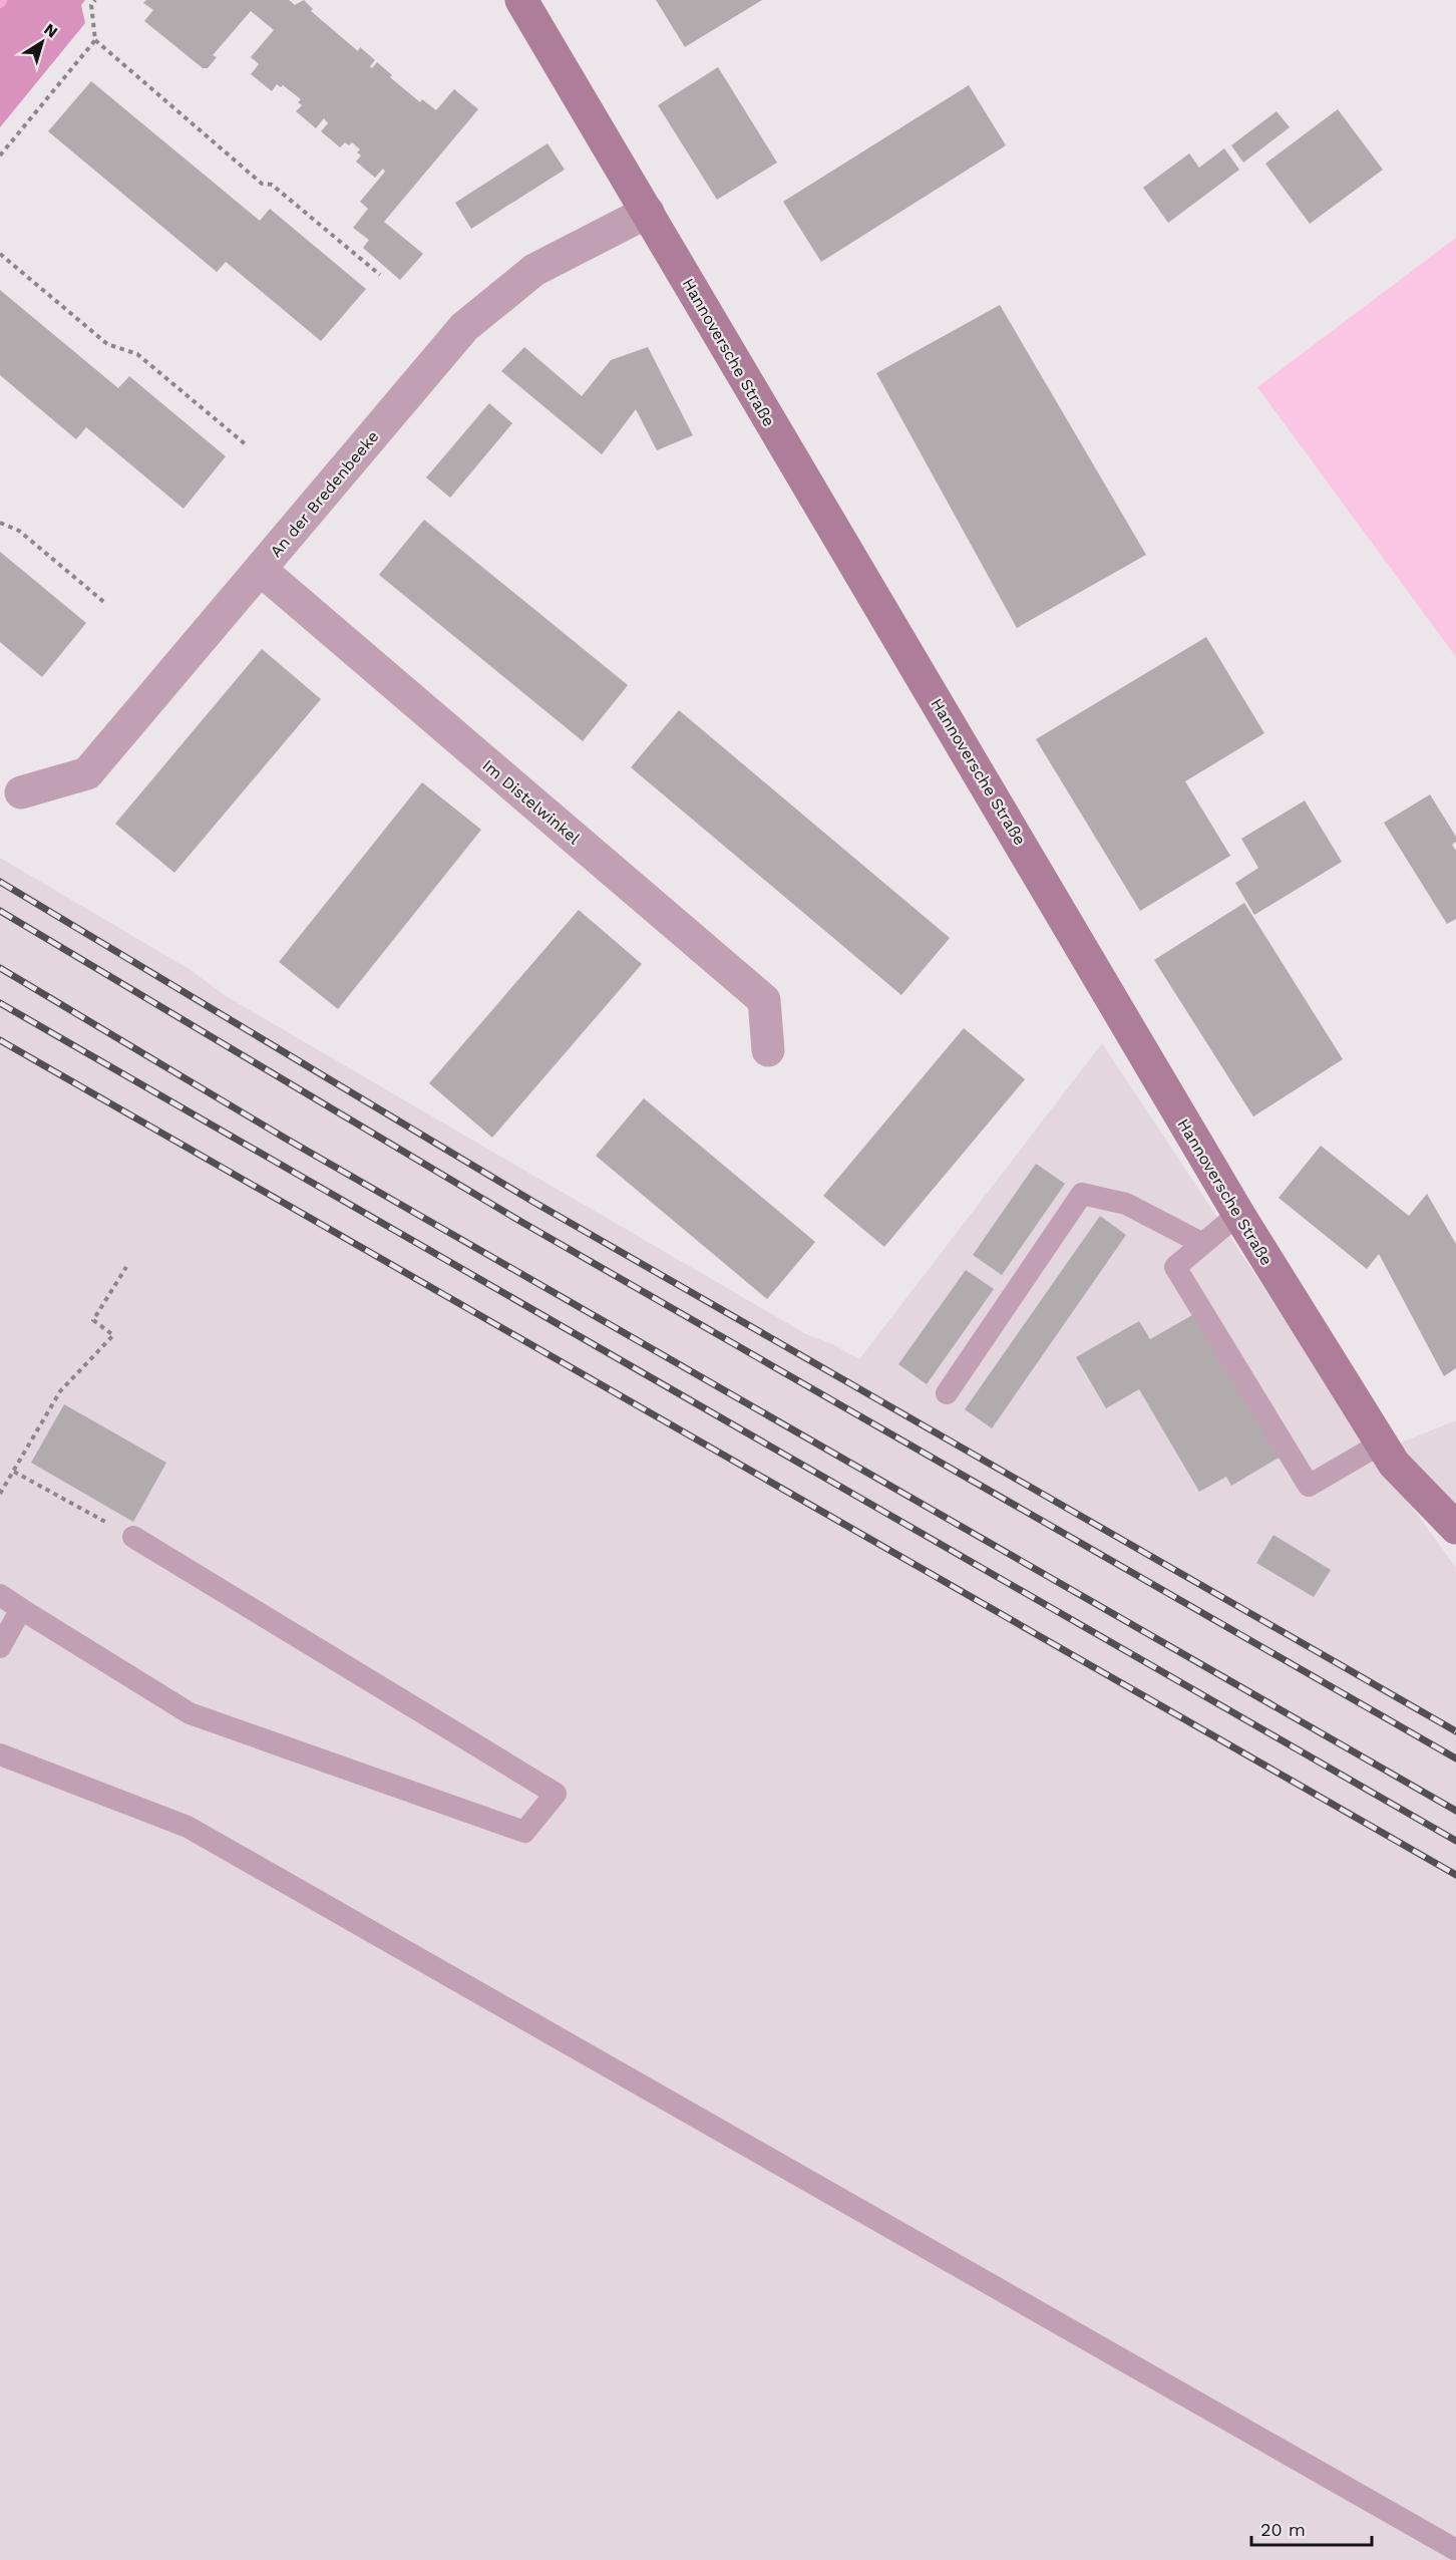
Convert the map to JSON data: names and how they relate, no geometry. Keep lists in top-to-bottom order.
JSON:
{
  "streets": {
    "street": ["Hannoversche Straße", "An der Bredenbeeke", "Im Distelwinkel"]
  },
  "crossings": [
    ["Hannoversche Straße", "An der Bredenbeeke"],
    ["An der Bredenbeeke", "Im Distelwinkel"]
  ],
  "scale_bar": "20 m",
  "north": "top right"
}
